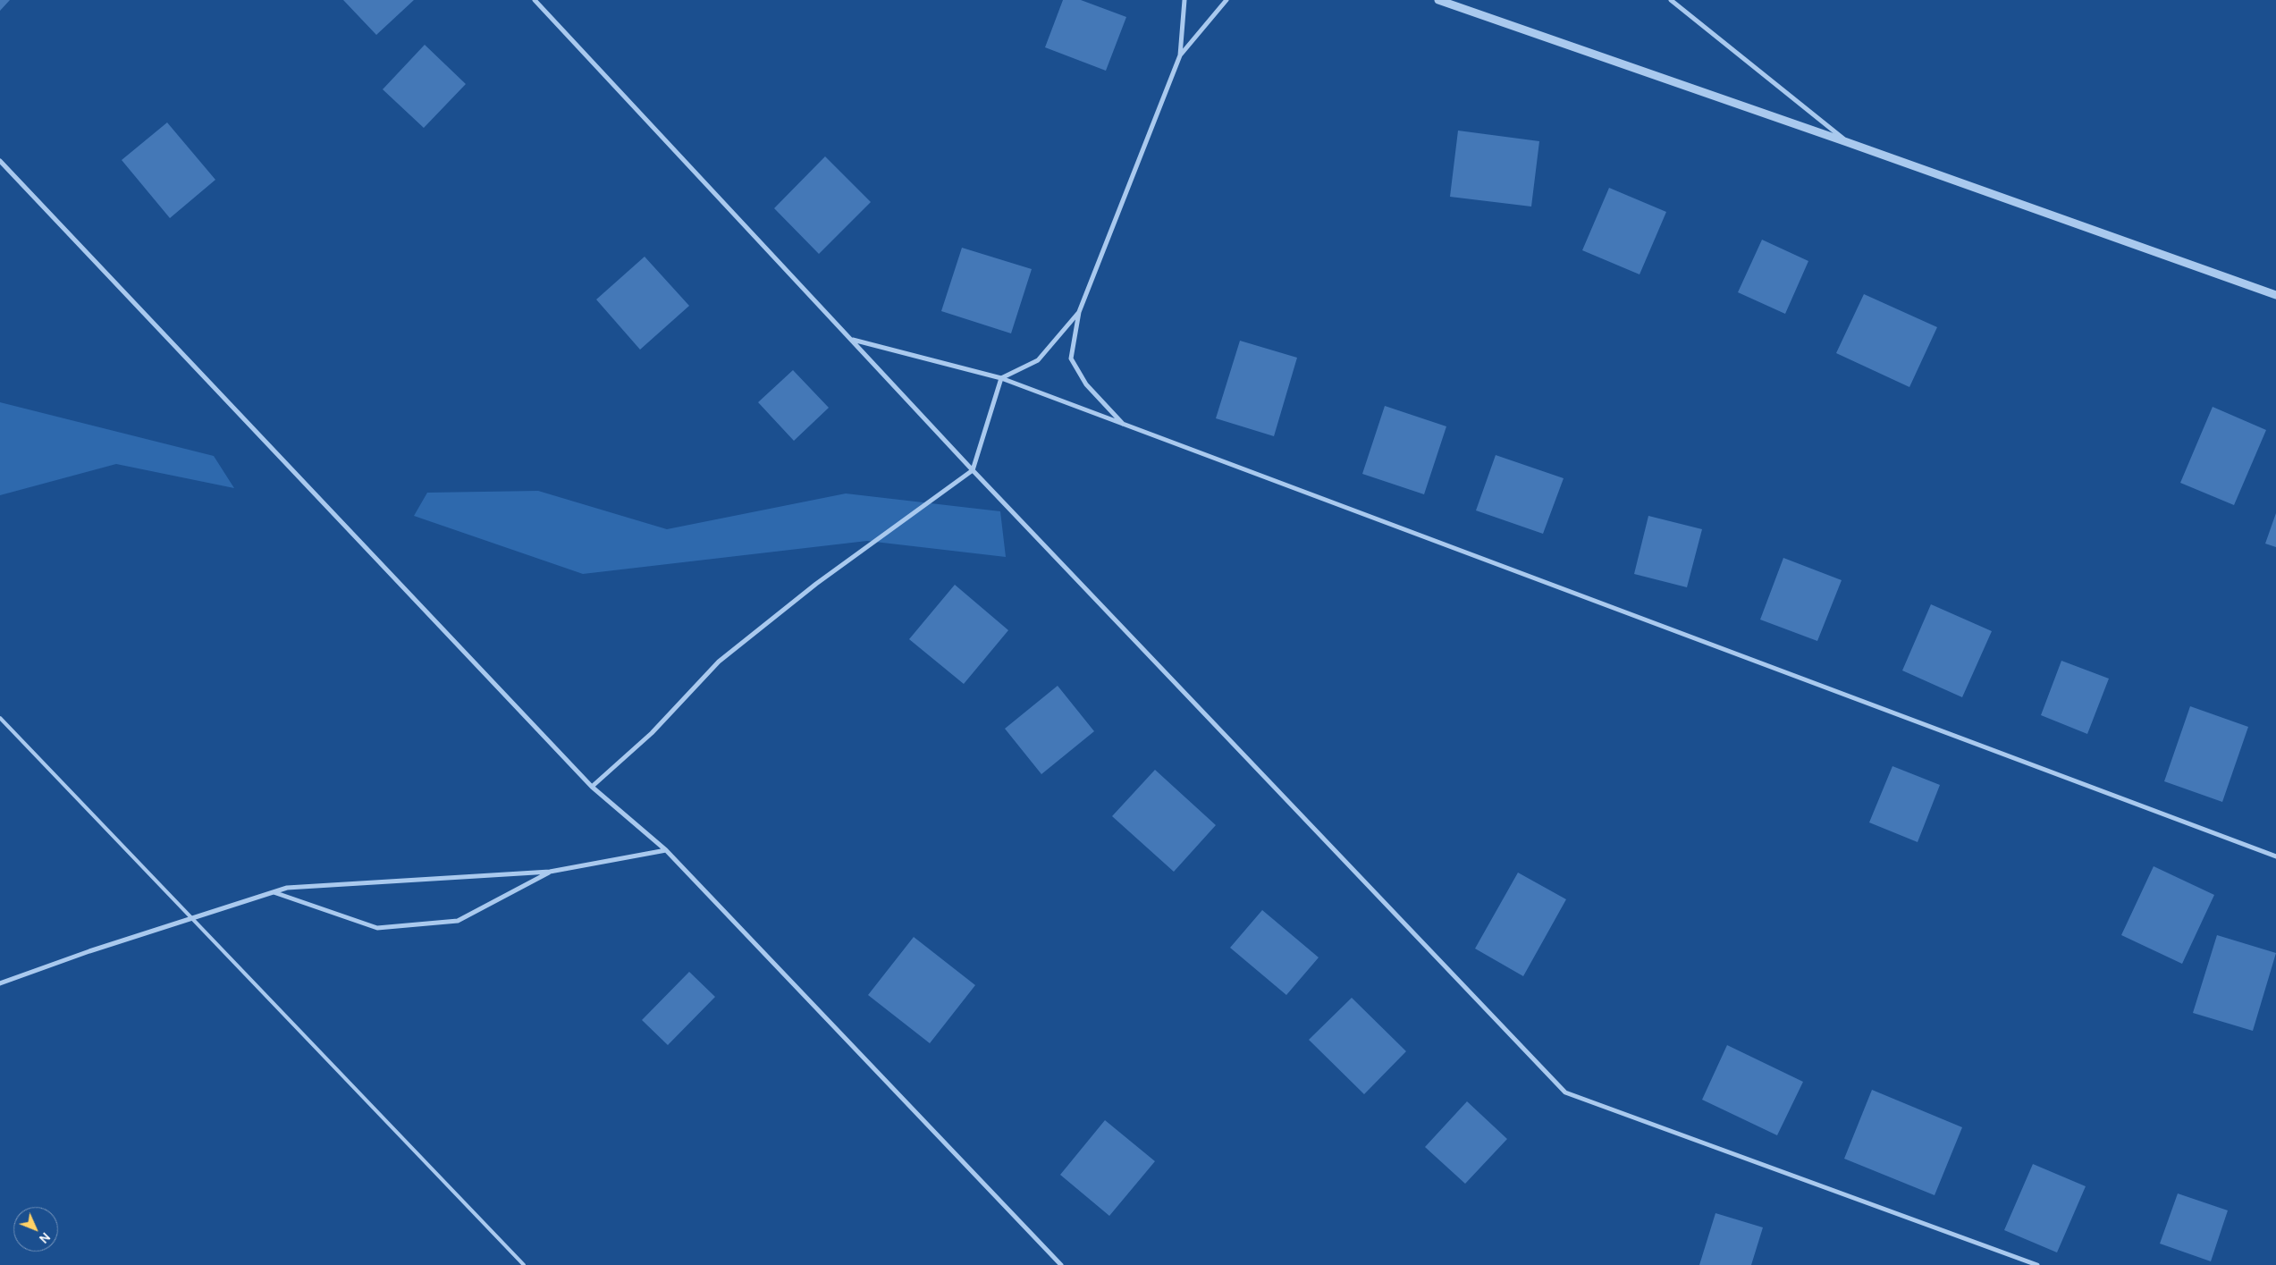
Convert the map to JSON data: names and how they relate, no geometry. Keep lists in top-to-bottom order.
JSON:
{
  "north": "bottom right"
}
